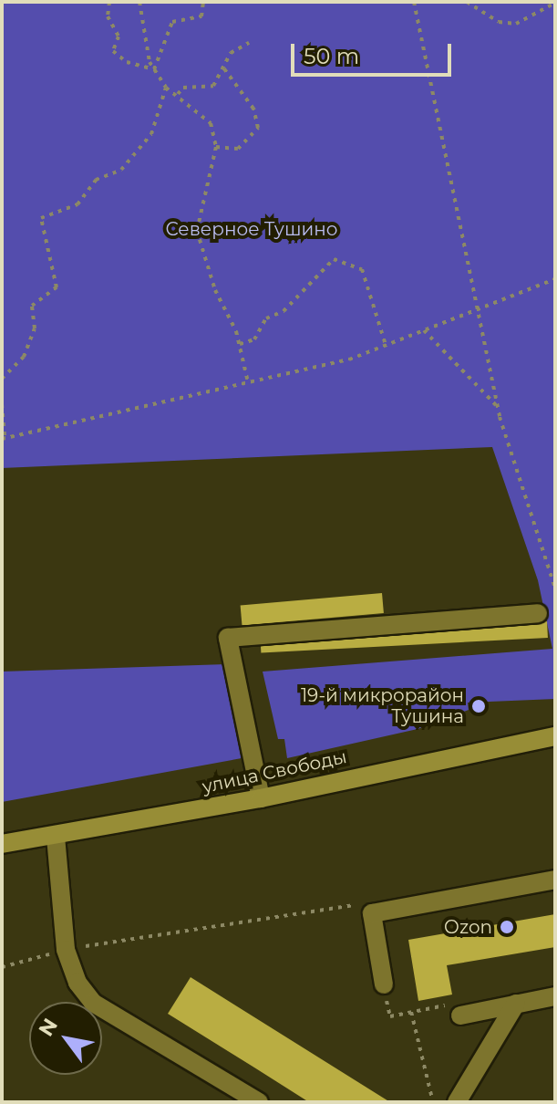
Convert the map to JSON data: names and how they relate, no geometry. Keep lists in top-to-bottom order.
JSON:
{
  "streets": {
    "main road": ["улица Свободы"]
  },
  "parks": ["Северное Тушино"],
  "places": ["19-й микрорайон Тушина", "Ozon"],
  "scale_bar": "50 m",
  "north": "top left"
}
